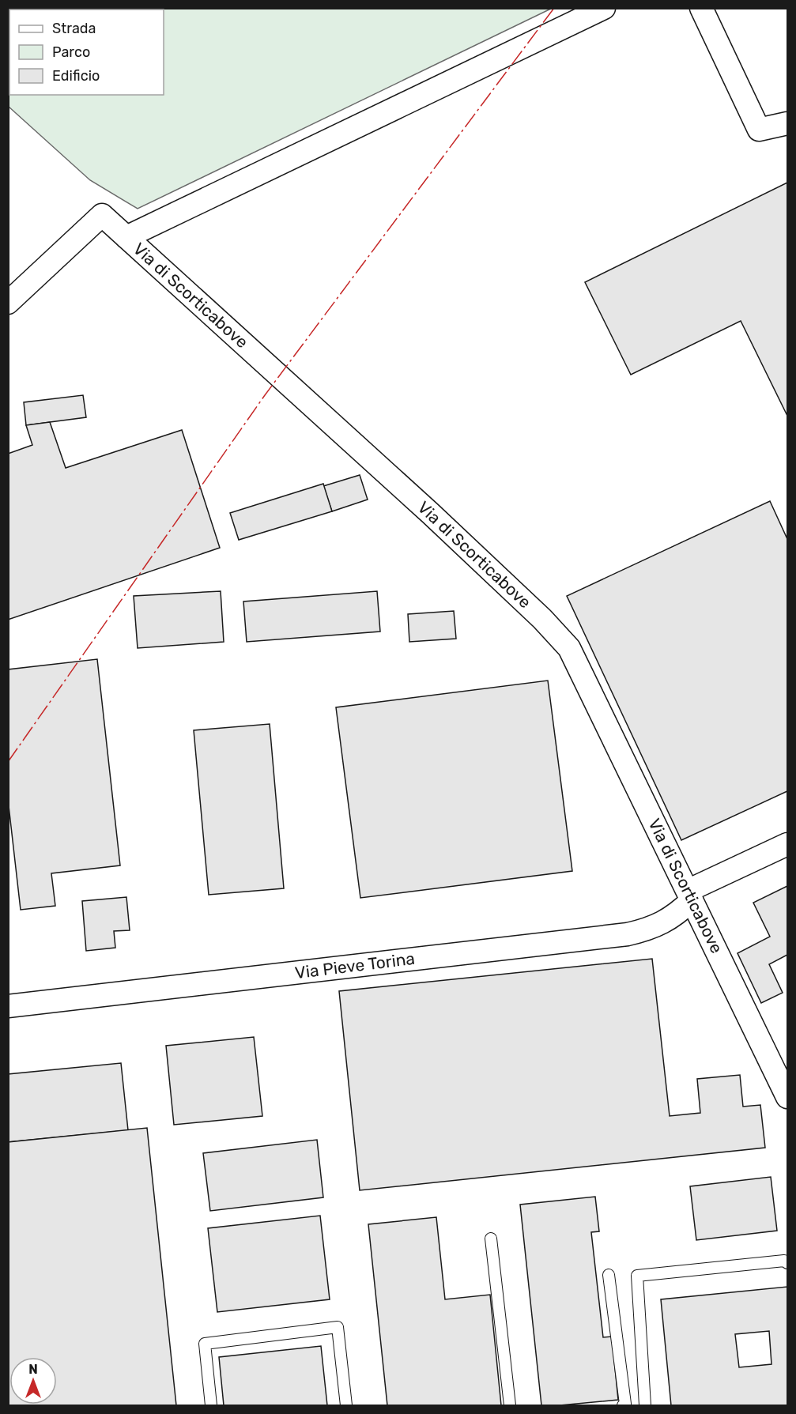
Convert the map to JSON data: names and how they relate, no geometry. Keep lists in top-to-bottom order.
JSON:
{
  "streets": {
    "street": ["Via di Scorticabove", "Via Pieve Torina"]
  },
  "crossings": [
    ["Via di Scorticabove", "Via Pieve Torina"]
  ],
  "legend": ["Strada", "Parco", "Edificio"],
  "north": "top"
}
